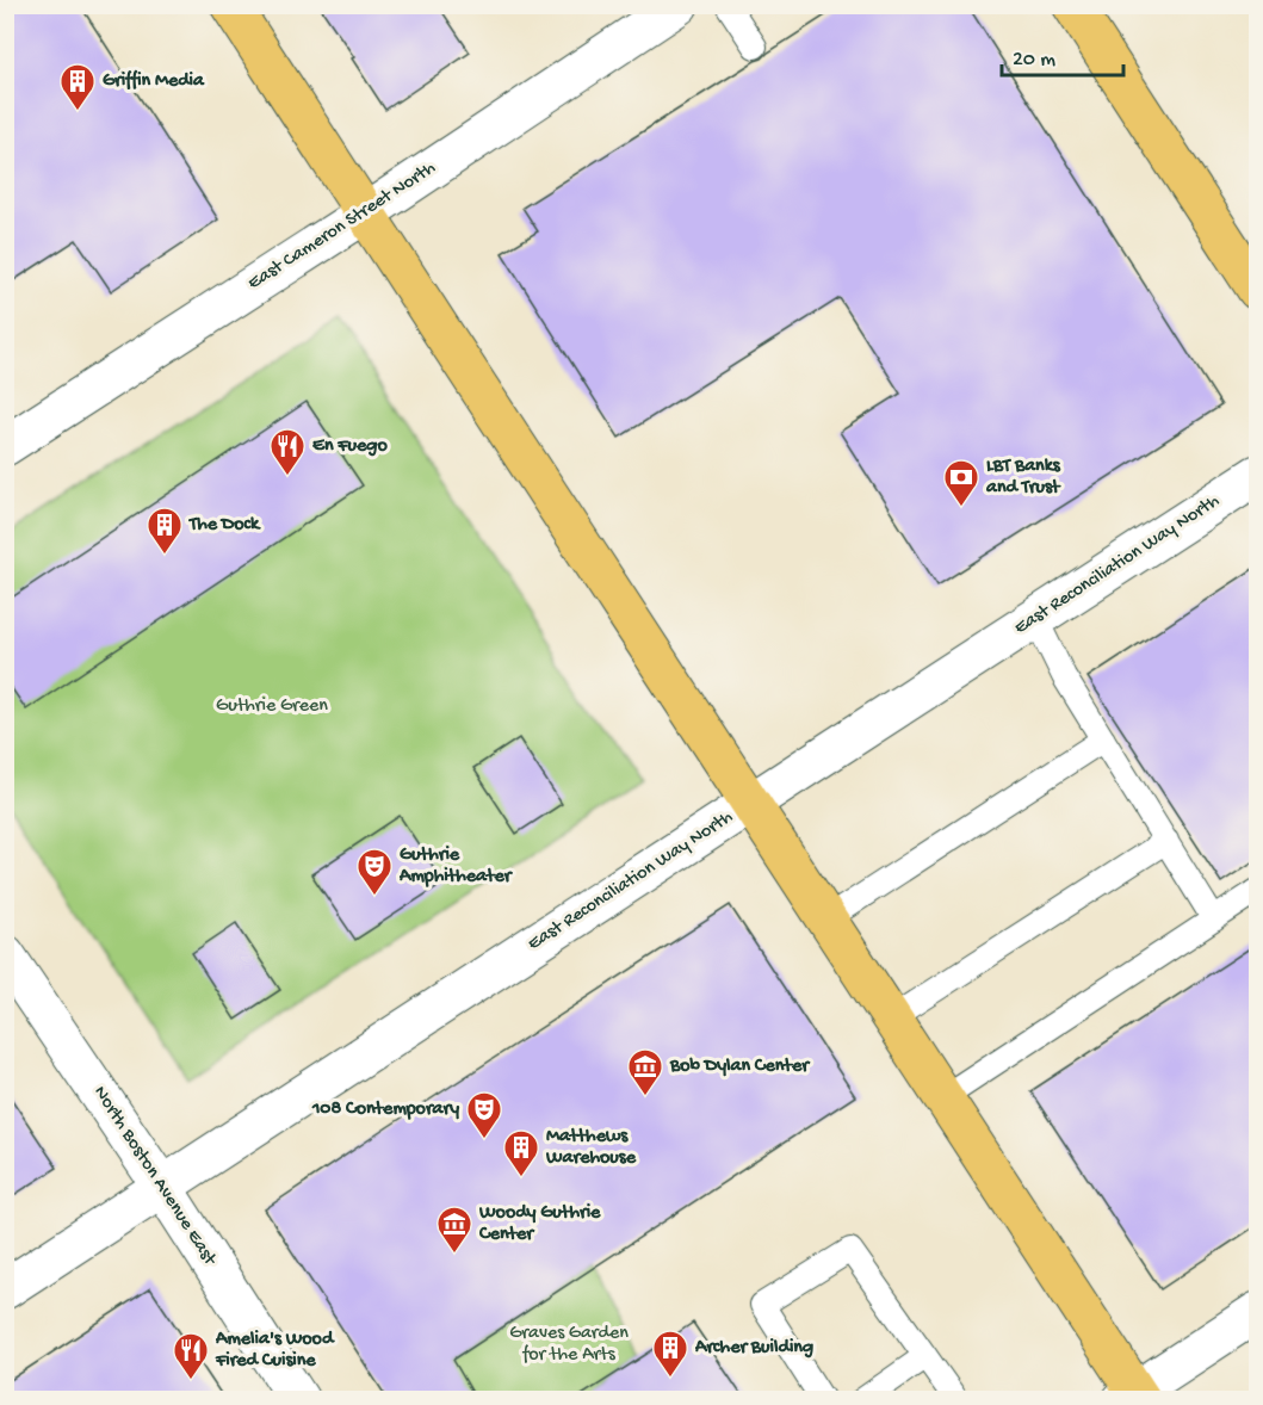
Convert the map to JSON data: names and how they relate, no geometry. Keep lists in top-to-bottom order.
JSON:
{
  "streets": {
    "street": ["East Cameron Street North", "East Reconciliation Way North", "North Boston Avenue East"]
  },
  "crossings": [
    ["East Reconciliation Way North", "North Boston Avenue East"]
  ],
  "parks": ["Guthrie Green", "Graves Garden for the Arts"],
  "places": {
    "building": [
      "Griffin Media",
      "The Dock",
      "Matthews Warehouse",
      "Archer Building"
    ],
    "restaurant": ["En Fuego", "Amelia's Wood Fired Cuisine"],
    "bank": ["LBT Banks and Trust"],
    "theatre": ["Guthrie Amphitheater", "108 Contemporary"],
    "museum": ["Bob Dylan Center", "Woody Guthrie Center"]
  },
  "scale_bar": "20 m"
}
